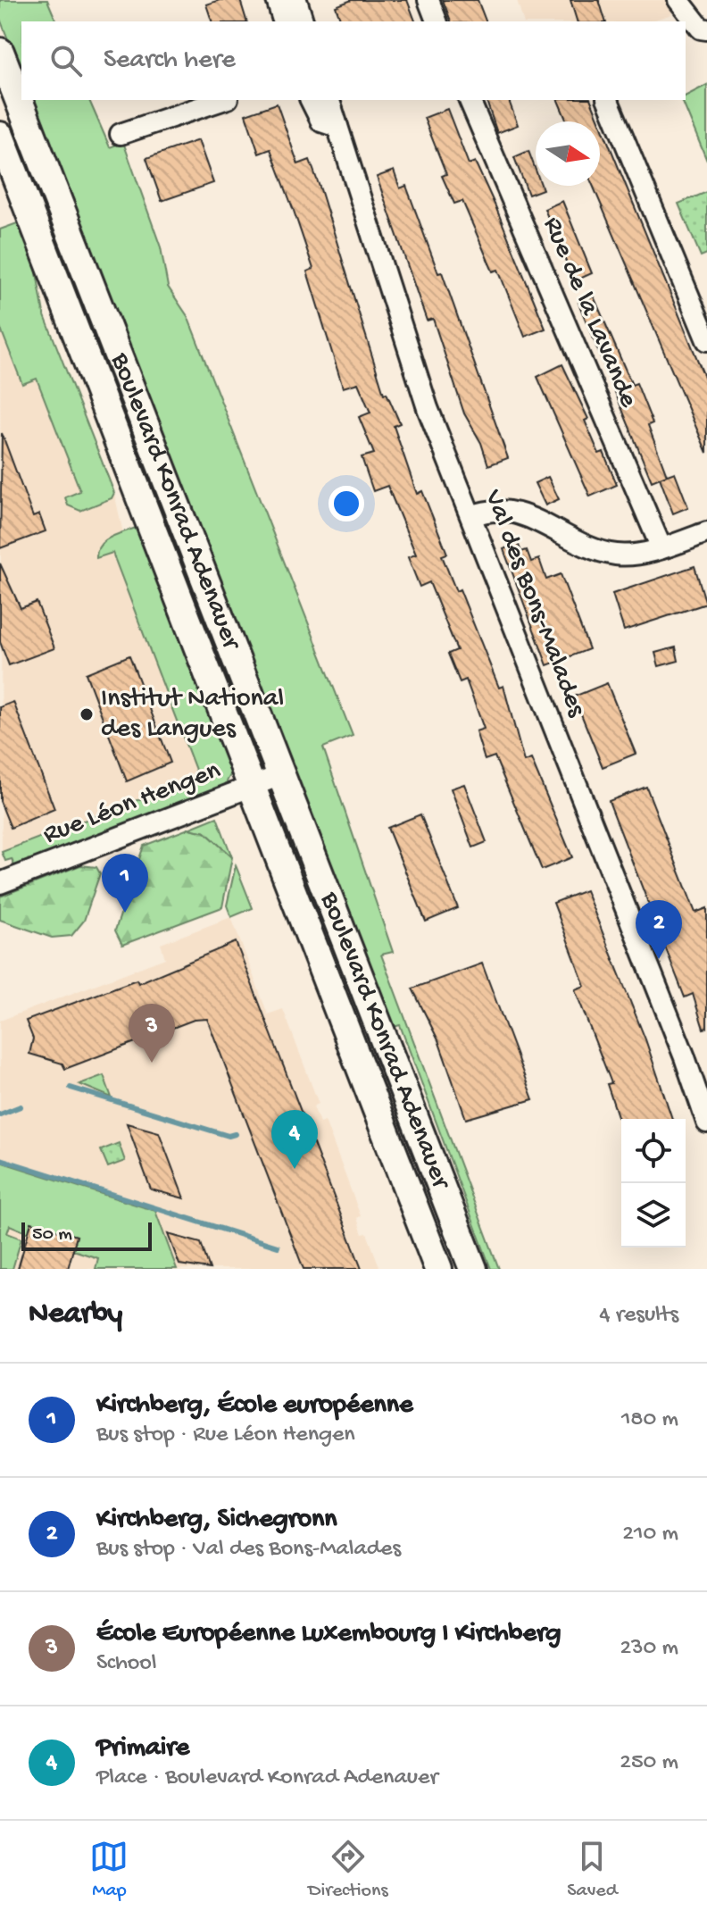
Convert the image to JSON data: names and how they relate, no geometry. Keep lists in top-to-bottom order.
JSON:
{
  "streets": {
    "main road": ["Boulevard Konrad Adenauer"],
    "street": ["Rue de la Lavande", "Val des Bons-Malades", "Rue Léon Hengen"]
  },
  "crossings": [
    ["Boulevard Konrad Adenauer", "Rue Léon Hengen"]
  ],
  "places": ["Institut National des Langues"],
  "scale_bar": "50 m",
  "north": "right",
  "page": {
    "search": "Search here",
    "pins": [
      "1",
      "2",
      "3",
      "4"
    ],
    "scale": "50 m",
    "heading": ["Nearby", "4 results"],
    "list": [
      {
        "mark": "1",
        "name": "Kirchberg, École européenne",
        "note": "Bus stop · Rue Léon Hengen",
        "value": "180 m"
      },
      {
        "mark": "2",
        "name": "Kirchberg, Sichegronn",
        "note": "Bus stop · Val des Bons-Malades",
        "value": "210 m"
      },
      {
        "mark": "3",
        "name": "École Européenne Luxembourg I Kirchberg",
        "note": "School",
        "value": "230 m"
      },
      {
        "mark": "4",
        "name": "Primaire",
        "note": "Place · Boulevard Konrad Adenauer",
        "value": "250 m"
      }
    ],
    "nav": ["Map", "Directions", "Saved"]
  }
}
